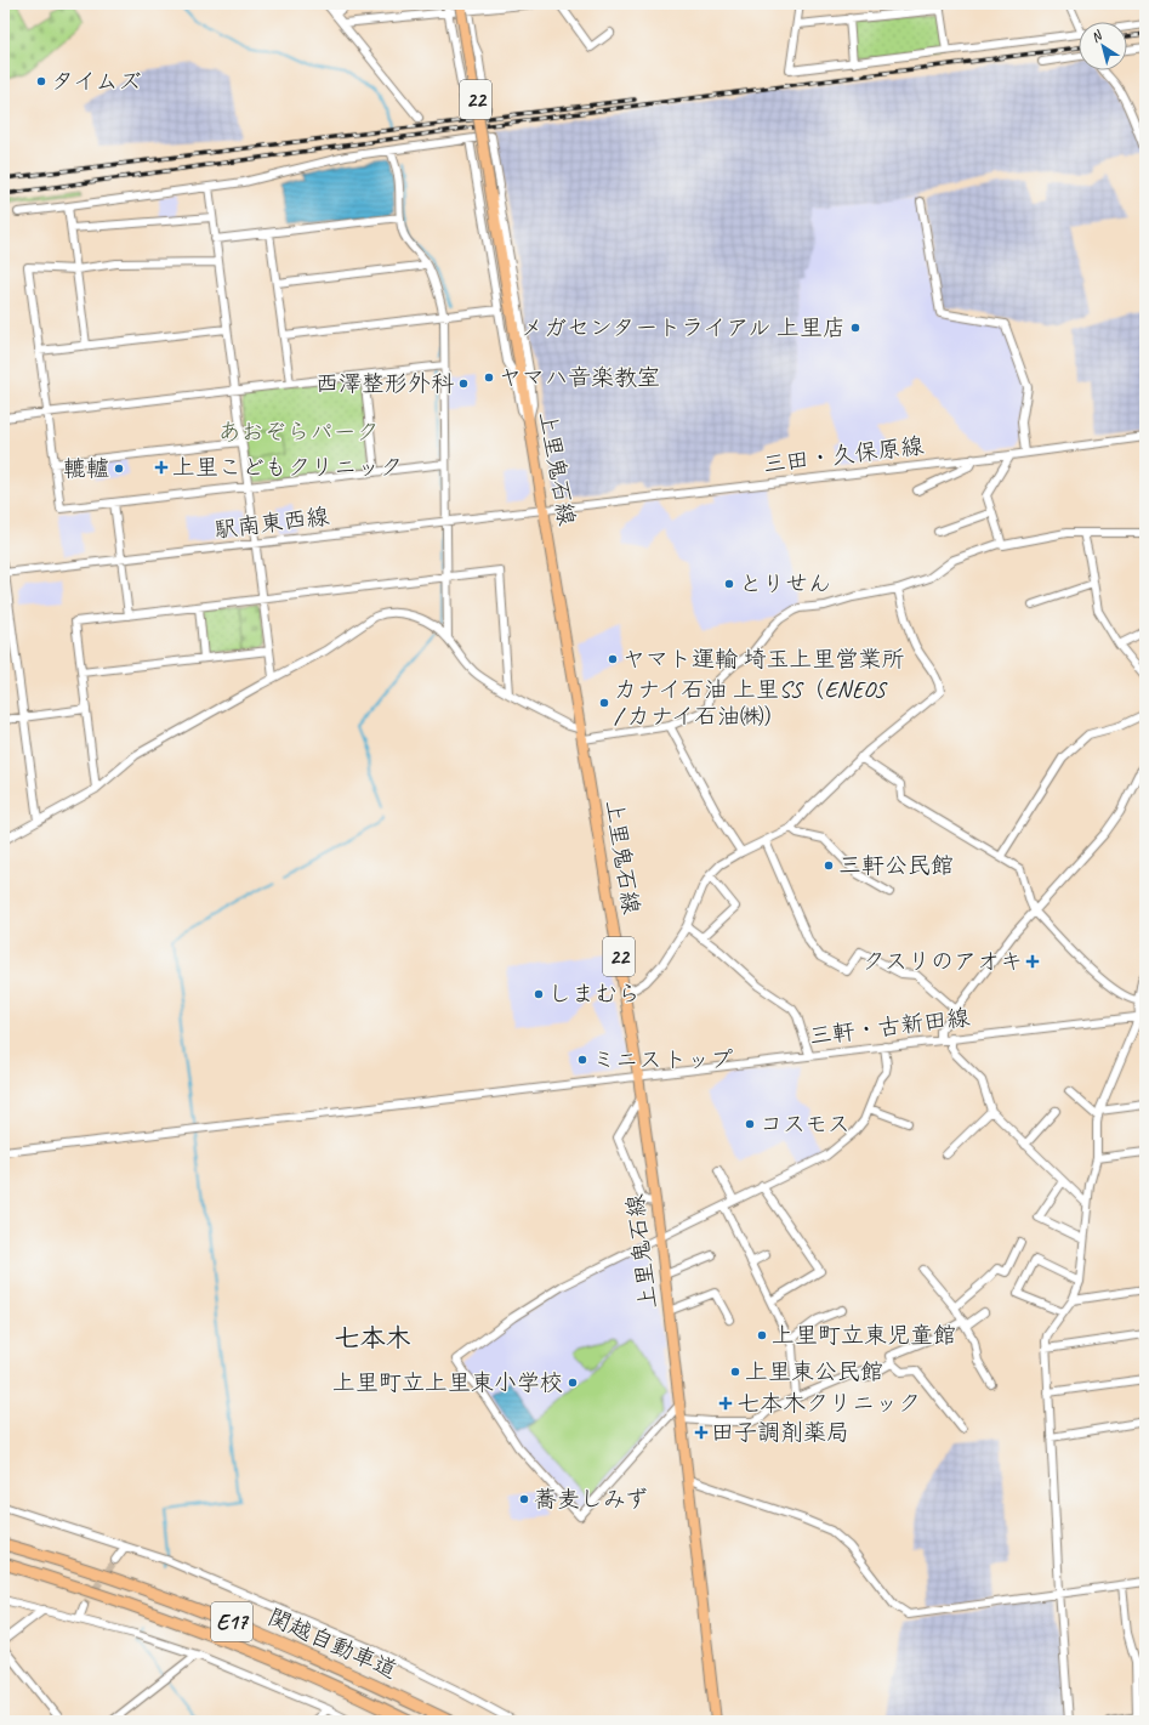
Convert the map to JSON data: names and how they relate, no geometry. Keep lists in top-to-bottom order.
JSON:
{
  "streets": {
    "highway": ["E17", "関越自動車道"],
    "main road": ["22", "上里鬼石線"],
    "street": ["三田・久保原線", "駅南東西線", "三軒・古新田線"]
  },
  "crossings": [
    ["三田・久保原線", "上里鬼石線"],
    ["三田・久保原線", "駅南東西線"],
    ["上里鬼石線", "駅南東西線"],
    ["上里鬼石線", "三軒・古新田線"]
  ],
  "districts": ["七本木"],
  "parks": ["あおぞらパーク"],
  "places": {
    "other": [
      "タイムズ",
      "メガセンタートライアル 上里店",
      "ヤマハ音楽教室",
      "西澤整形外科",
      "轆轤",
      "とりせん",
      "ヤマト運輸 埼玉上里営業所",
      "カナイ石油 上里SS（ENEOS / カナイ石油㈱）",
      "三軒公民館",
      "しまむら",
      "ミニストップ",
      "コスモス",
      "上里町立東児童館",
      "上里東公民館",
      "上里町立上里東小学校",
      "蕎麦しみず"
    ],
    "health": [
      "上里こどもクリニック",
      "クスリのアオキ",
      "七本木クリニック",
      "田子調剤薬局"
    ]
  },
  "north": "top left"
}
